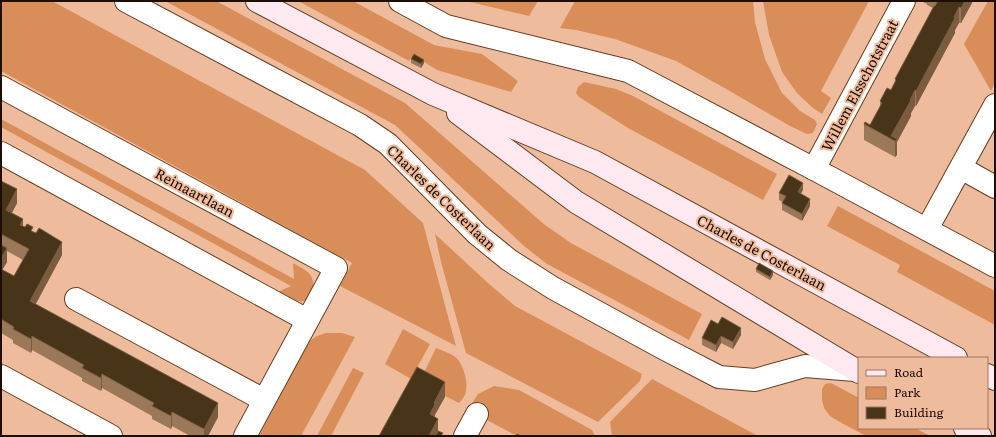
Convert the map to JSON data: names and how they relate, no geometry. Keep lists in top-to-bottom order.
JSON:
{
  "streets": {
    "main road": ["Charles de Costerlaan"],
    "street": ["Willem Elsschotstraat", "Reinaartlaan"]
  },
  "legend": ["Road", "Park", "Building"]
}
